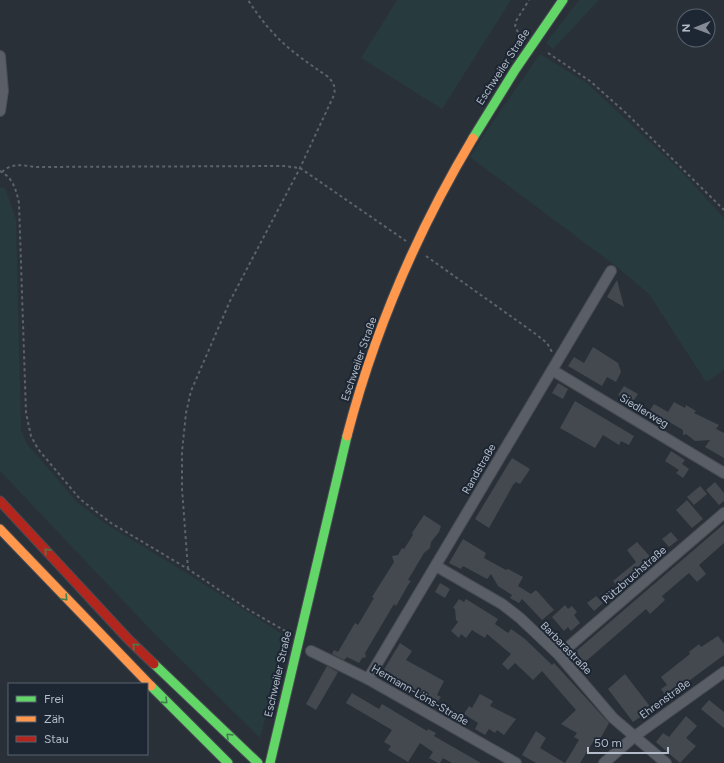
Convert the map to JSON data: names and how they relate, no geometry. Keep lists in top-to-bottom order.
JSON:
{
  "streets": {
    "main road": ["Eschweiler Straße"],
    "street": [
      "Siedlerweg",
      "Randstraße",
      "Pützbruchstraße",
      "Barbarastraße",
      "Hermann-Löns-Straße",
      "Ehrenstraße"
    ]
  },
  "crossings": [
    ["Siedlerweg", "Randstraße"],
    ["Randstraße", "Barbarastraße"],
    ["Randstraße", "Hermann-Löns-Straße"],
    ["Pützbruchstraße", "Barbarastraße"],
    ["Barbarastraße", "Ehrenstraße"]
  ],
  "legend": ["Frei", "Zäh", "Stau"],
  "scale_bar": "50 m",
  "north": "left"
}
